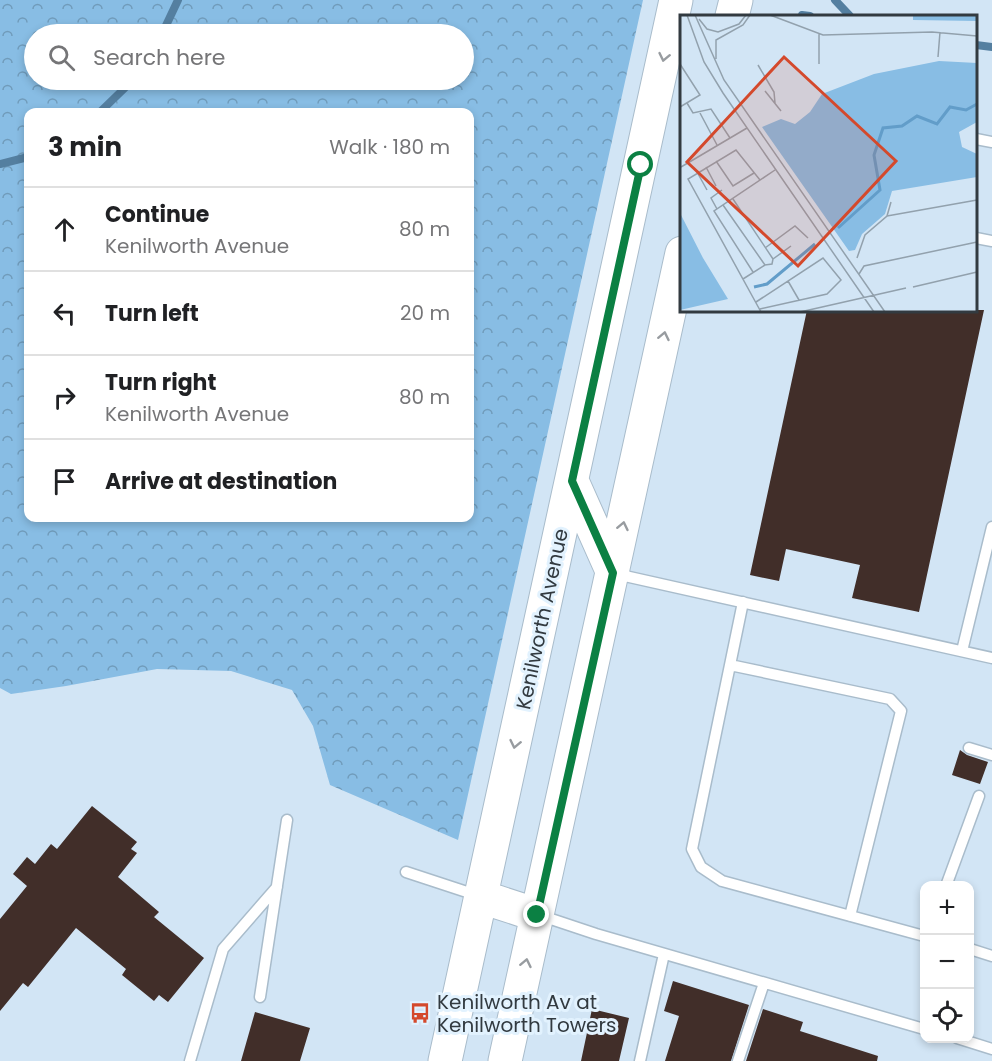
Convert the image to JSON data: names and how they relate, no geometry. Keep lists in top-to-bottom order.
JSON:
{
  "streets": {
    "main road": ["Kenilworth Avenue"]
  },
  "places": {
    "bus stop": ["Kenilworth Av at Kenilworth Towers"]
  },
  "page": {
    "search": "Search here",
    "heading": ["3 min", "Walk · 180 m"],
    "list": [
      ["Continue", "Kenilworth Avenue", "80 m"],
      ["Turn left", "20 m"],
      ["Turn right", "Kenilworth Avenue", "80 m"],
      "Arrive at destination"
    ],
    "map_buttons": ["+", "−"]
  }
}
